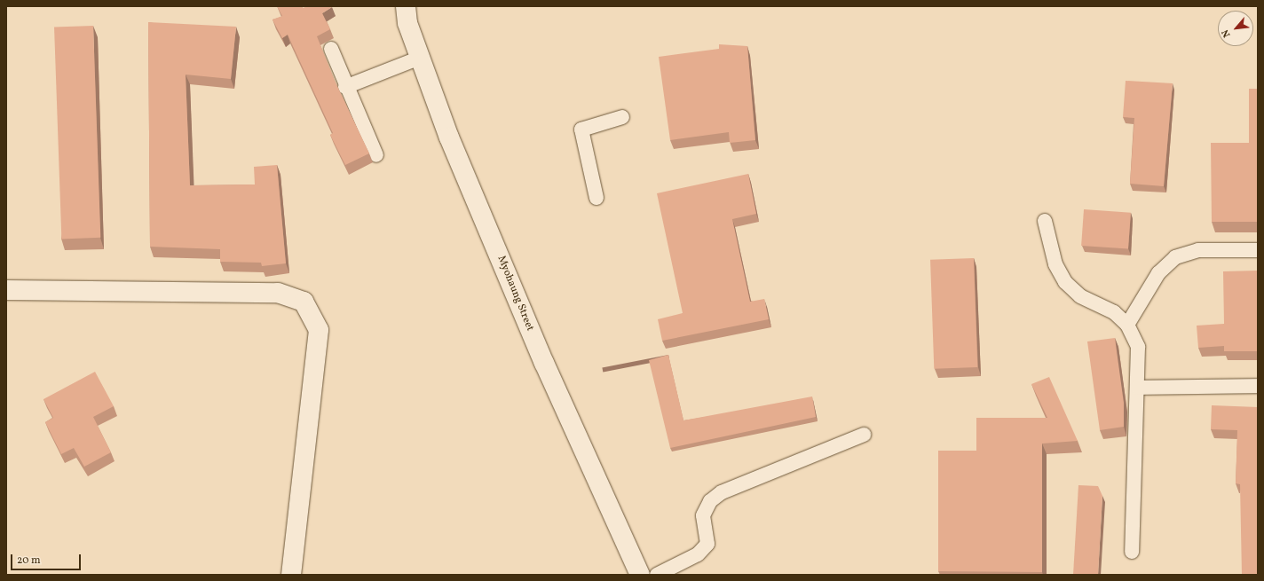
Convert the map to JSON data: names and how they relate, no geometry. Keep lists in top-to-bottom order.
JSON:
{
  "streets": {
    "street": ["Myohaung Street"]
  },
  "scale_bar": "20 m",
  "north": "bottom left"
}
